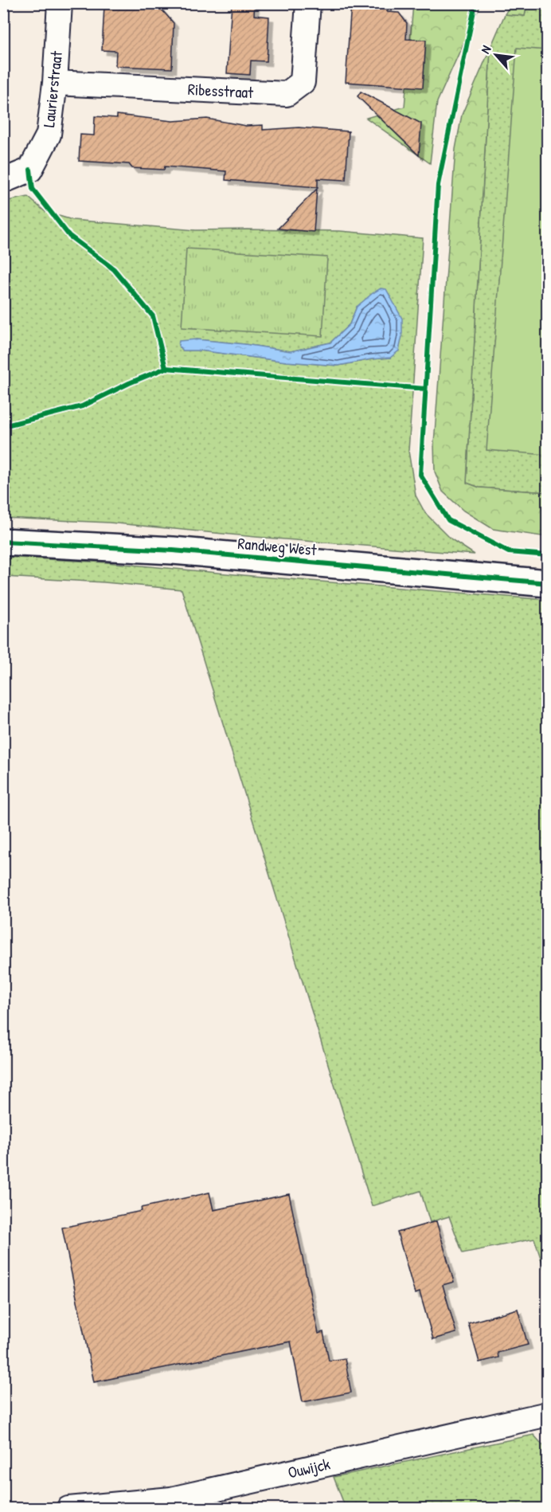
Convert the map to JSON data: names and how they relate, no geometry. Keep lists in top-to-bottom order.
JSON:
{
  "streets": {
    "street": [
      "Laurierstraat",
      "Ribesstraat",
      "Randweg West",
      "Ouwijck"
    ]
  },
  "crossings": [
    ["Laurierstraat", "Ribesstraat"]
  ],
  "north": "top left"
}
